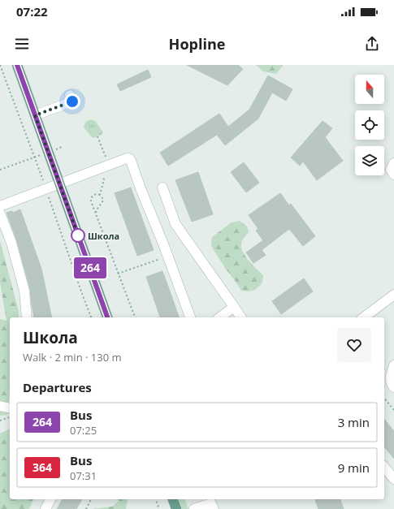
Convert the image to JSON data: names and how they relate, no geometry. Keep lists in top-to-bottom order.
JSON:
{
  "places": ["Школа"],
  "lines": ["bus line 264"],
  "north": "top",
  "page": {
    "status": "07:22",
    "header": "Hopline",
    "on_map": "264",
    "heading": [
      ["Школа", "Walk · 2 min · 130 m"],
      "Departures"
    ],
    "list": [
      {
        "mark": "264",
        "name": "Bus",
        "note": "07:25",
        "value": "3 min"
      },
      {
        "mark": "364",
        "name": "Bus",
        "note": "07:31",
        "value": "9 min"
      }
    ]
  }
}
